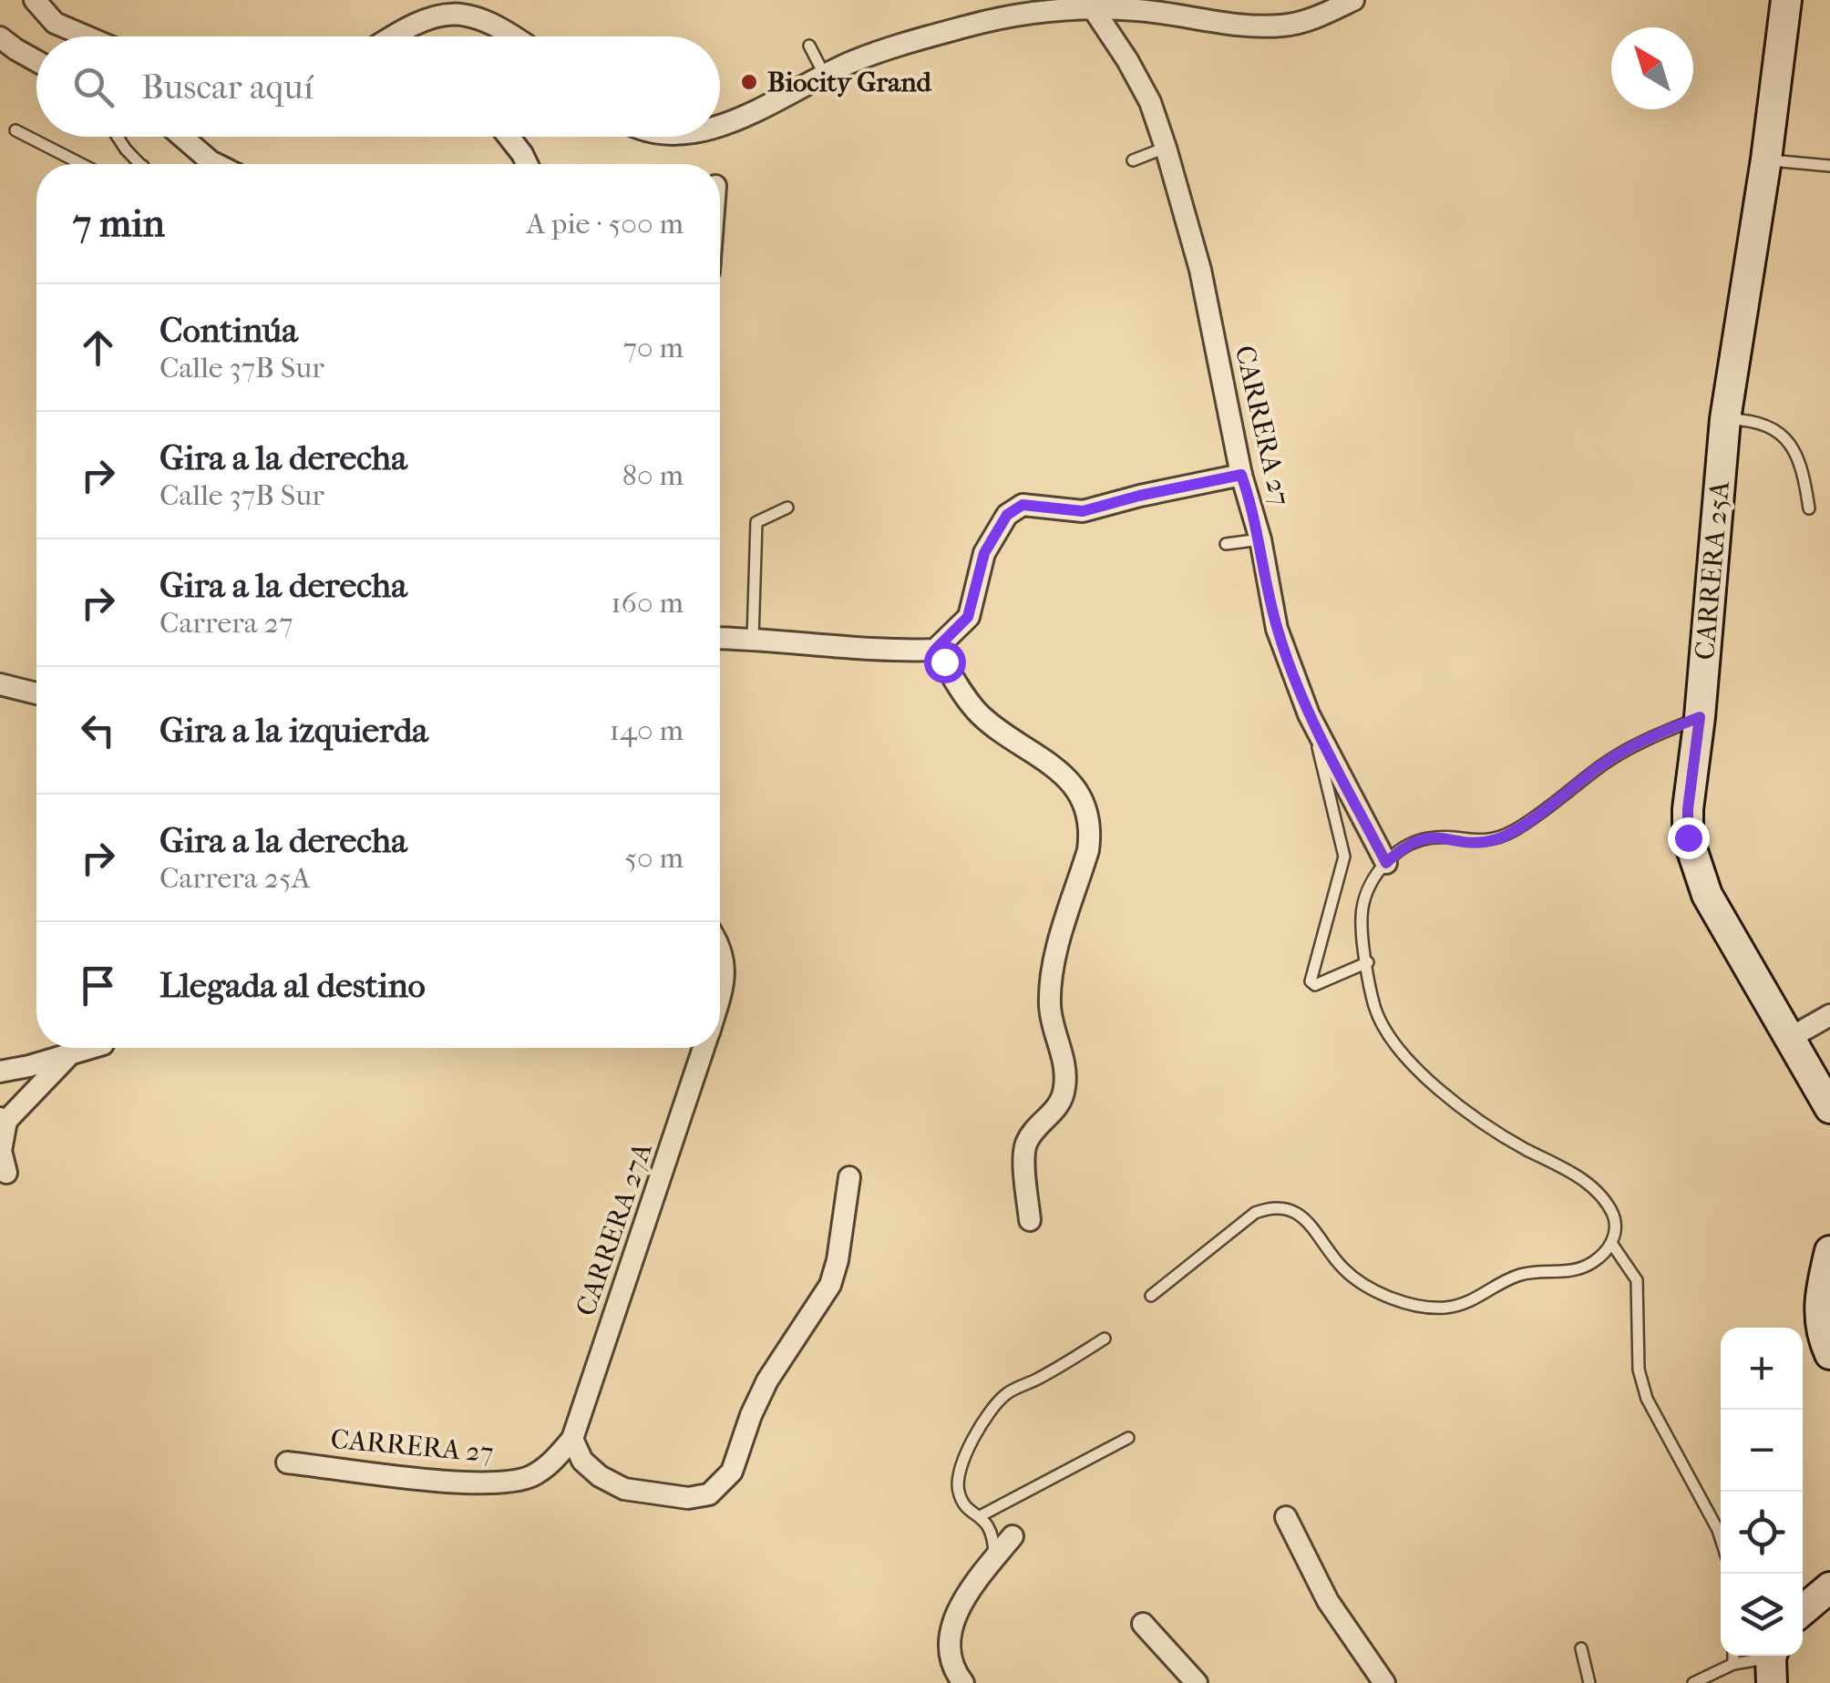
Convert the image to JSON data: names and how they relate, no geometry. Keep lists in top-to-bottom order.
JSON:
{
  "streets": {
    "street": ["CARRERA 27", "CARRERA 25A", "CARRERA 27A"]
  },
  "crossings": [
    ["CARRERA 27", "CARRERA 27A"]
  ],
  "places": ["Biocity Grand"],
  "north": "top left",
  "page": {
    "search": "Buscar aquí",
    "heading": ["7 min", "A pie · 500 m"],
    "list": [
      ["Continúa", "Calle 37B Sur", "70 m"],
      ["Gira a la derecha", "Calle 37B Sur", "80 m"],
      ["Gira a la derecha", "Carrera 27", "160 m"],
      ["Gira a la izquierda", "140 m"],
      ["Gira a la derecha", "Carrera 25A", "50 m"],
      "Llegada al destino"
    ],
    "map_buttons": ["+", "−"]
  }
}
